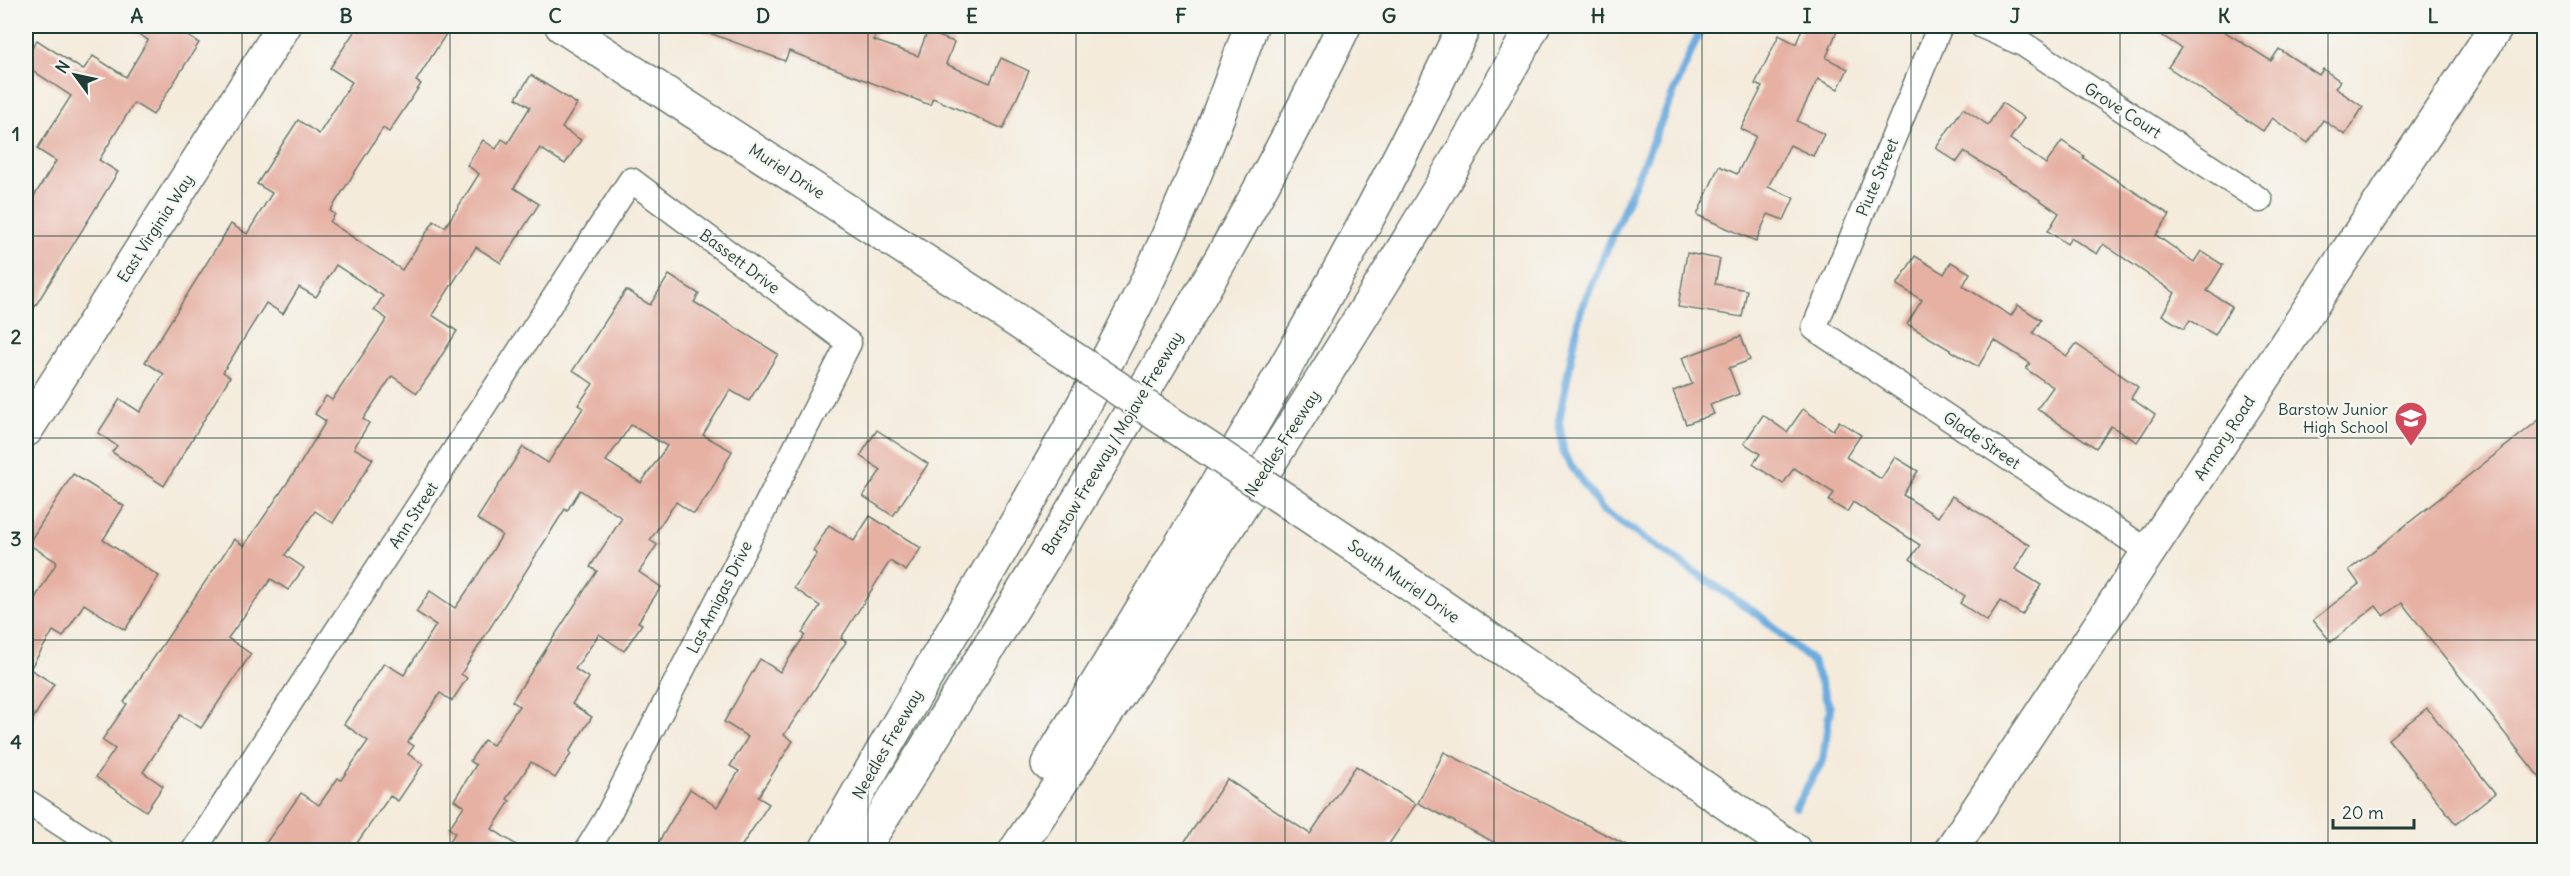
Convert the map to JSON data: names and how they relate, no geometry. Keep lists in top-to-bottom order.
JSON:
{
  "streets": {
    "main road": [
      "Muriel Drive",
      "East Virginia Way",
      "Armory Road",
      "Barstow Freeway / Mojave Freeway",
      "Needles Freeway",
      "South Muriel Drive"
    ],
    "street": [
      "Grove Court",
      "Piute Street",
      "Bassett Drive",
      "Glade Street",
      "Ann Street",
      "Las Amigas Drive"
    ]
  },
  "crossings": [
    ["Muriel Drive", "South Muriel Drive"],
    ["Piute Street", "Glade Street"],
    ["Bassett Drive", "Ann Street"],
    ["Bassett Drive", "Las Amigas Drive"],
    ["Armory Road", "Glade Street"]
  ],
  "places": {
    "school or university": ["Barstow Junior High School"]
  },
  "scale_bar": "20 m",
  "north": "top left",
  "grid": {
    "columns": [
      "A",
      "B",
      "C",
      "D",
      "E",
      "F",
      "G",
      "H",
      "I",
      "J",
      "K",
      "L"
    ],
    "rows": [
      "1",
      "2",
      "3",
      "4"
    ]
  }
}
